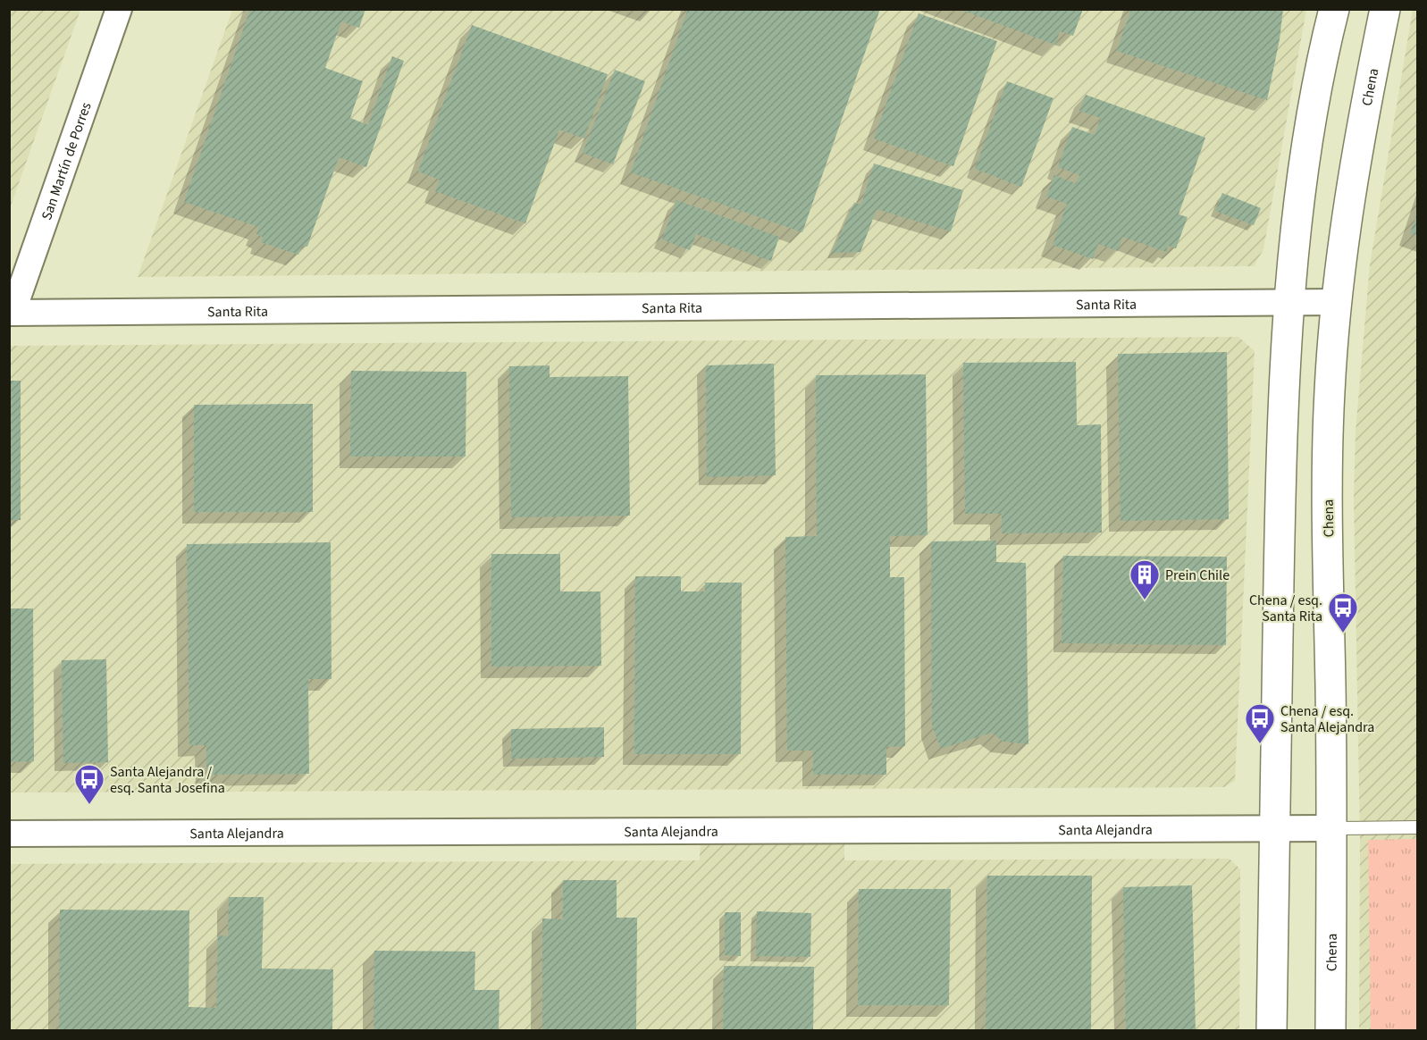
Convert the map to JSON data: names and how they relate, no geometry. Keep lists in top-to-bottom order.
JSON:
{
  "streets": {
    "street": [
      "Chena",
      "San Martín de Porres",
      "Santa Rita",
      "Santa Alejandra"
    ]
  },
  "crossings": [
    ["Chena", "Santa Rita"],
    ["Chena", "Santa Alejandra"],
    ["San Martín de Porres", "Santa Rita"]
  ],
  "places": {
    "building": ["Prein Chile"],
    "bus stop": ["Chena / esq. Santa Rita", "Chena / esq. Santa Alejandra", "Santa Alejandra / esq. Santa Josefina"]
  }
}
